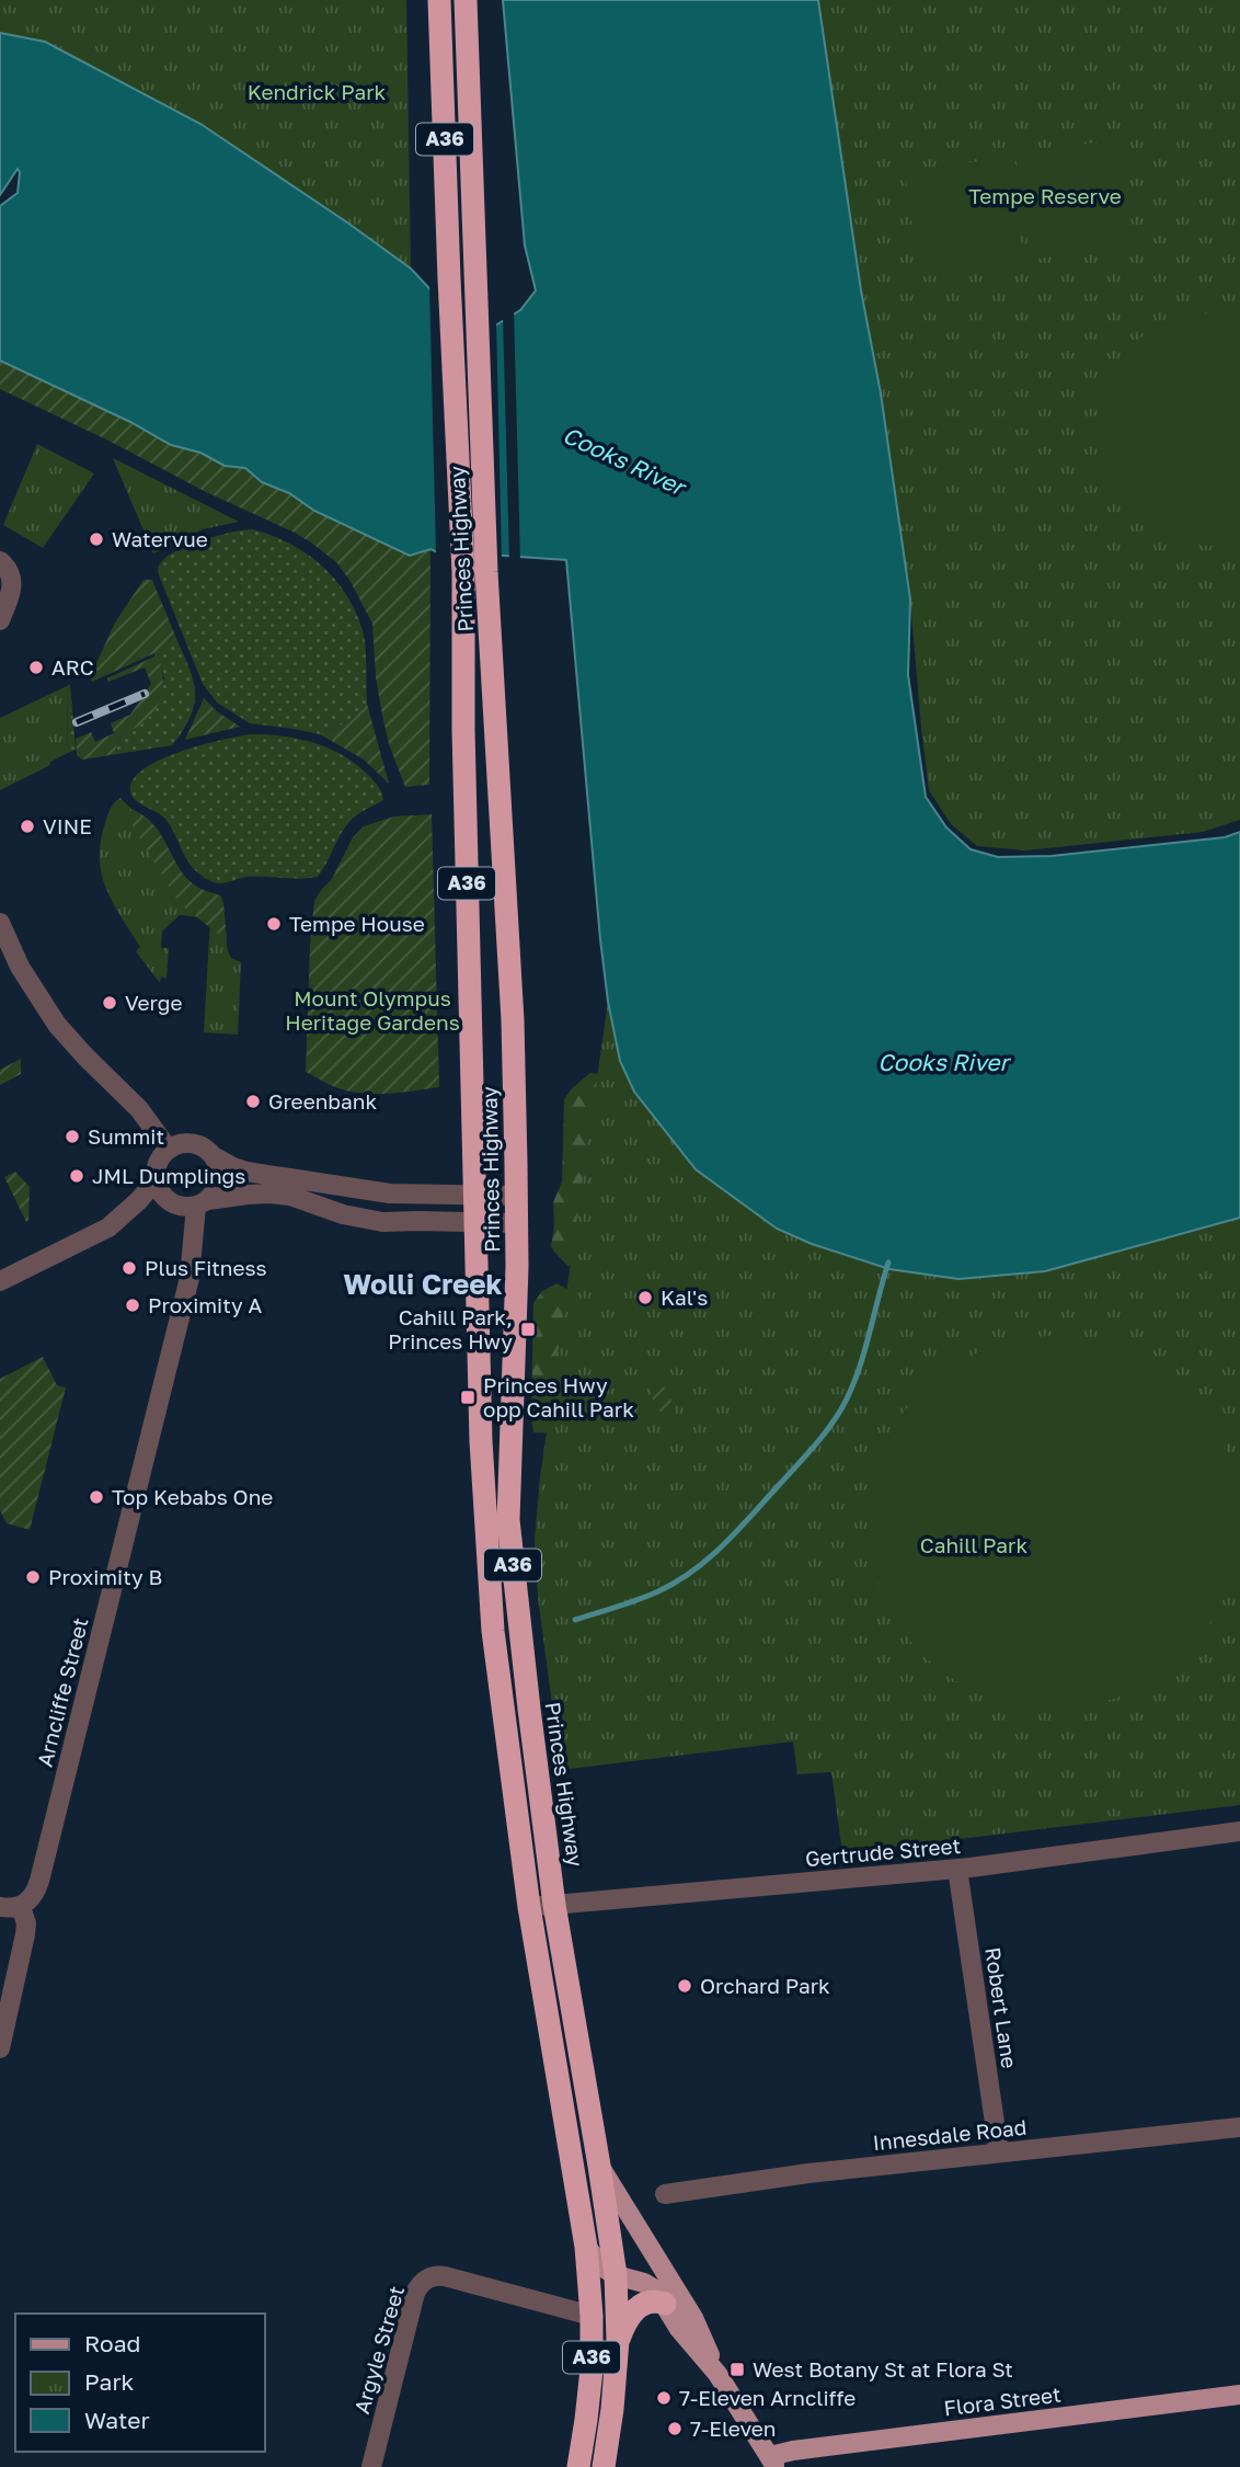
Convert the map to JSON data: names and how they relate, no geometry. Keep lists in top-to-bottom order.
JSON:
{
  "streets": {
    "highway": ["A36", "Princes Highway"],
    "main road": ["Flora Street"],
    "street": [
      "Arncliffe Street",
      "Gertrude Street",
      "Robert Lane",
      "Innesdale Road",
      "Argyle Street"
    ]
  },
  "crossings": [
    ["Princes Highway", "Gertrude Street"],
    ["Princes Highway", "Argyle Street"],
    ["Gertrude Street", "Robert Lane"],
    ["Robert Lane", "Innesdale Road"]
  ],
  "districts": ["Wolli Creek"],
  "water": ["Cooks River"],
  "parks": [
    "Kendrick Park",
    "Tempe Reserve",
    "Mount Olympus Heritage Gardens",
    "Cahill Park"
  ],
  "places": {
    "other": [
      "Watervue",
      "ARC",
      "VINE",
      "Tempe House",
      "Verge",
      "Greenbank",
      "Summit",
      "JML Dumplings",
      "Plus Fitness",
      "Kal's",
      "Proximity A",
      "Top Kebabs One",
      "Proximity B",
      "Orchard Park",
      "7-Eleven Arncliffe",
      "7-Eleven"
    ],
    "transit": ["Cahill Park, Princes Hwy", "Princes Hwy opp Cahill Park", "West Botany St at Flora St"]
  },
  "legend": ["Road", "Park", "Water"]
}
